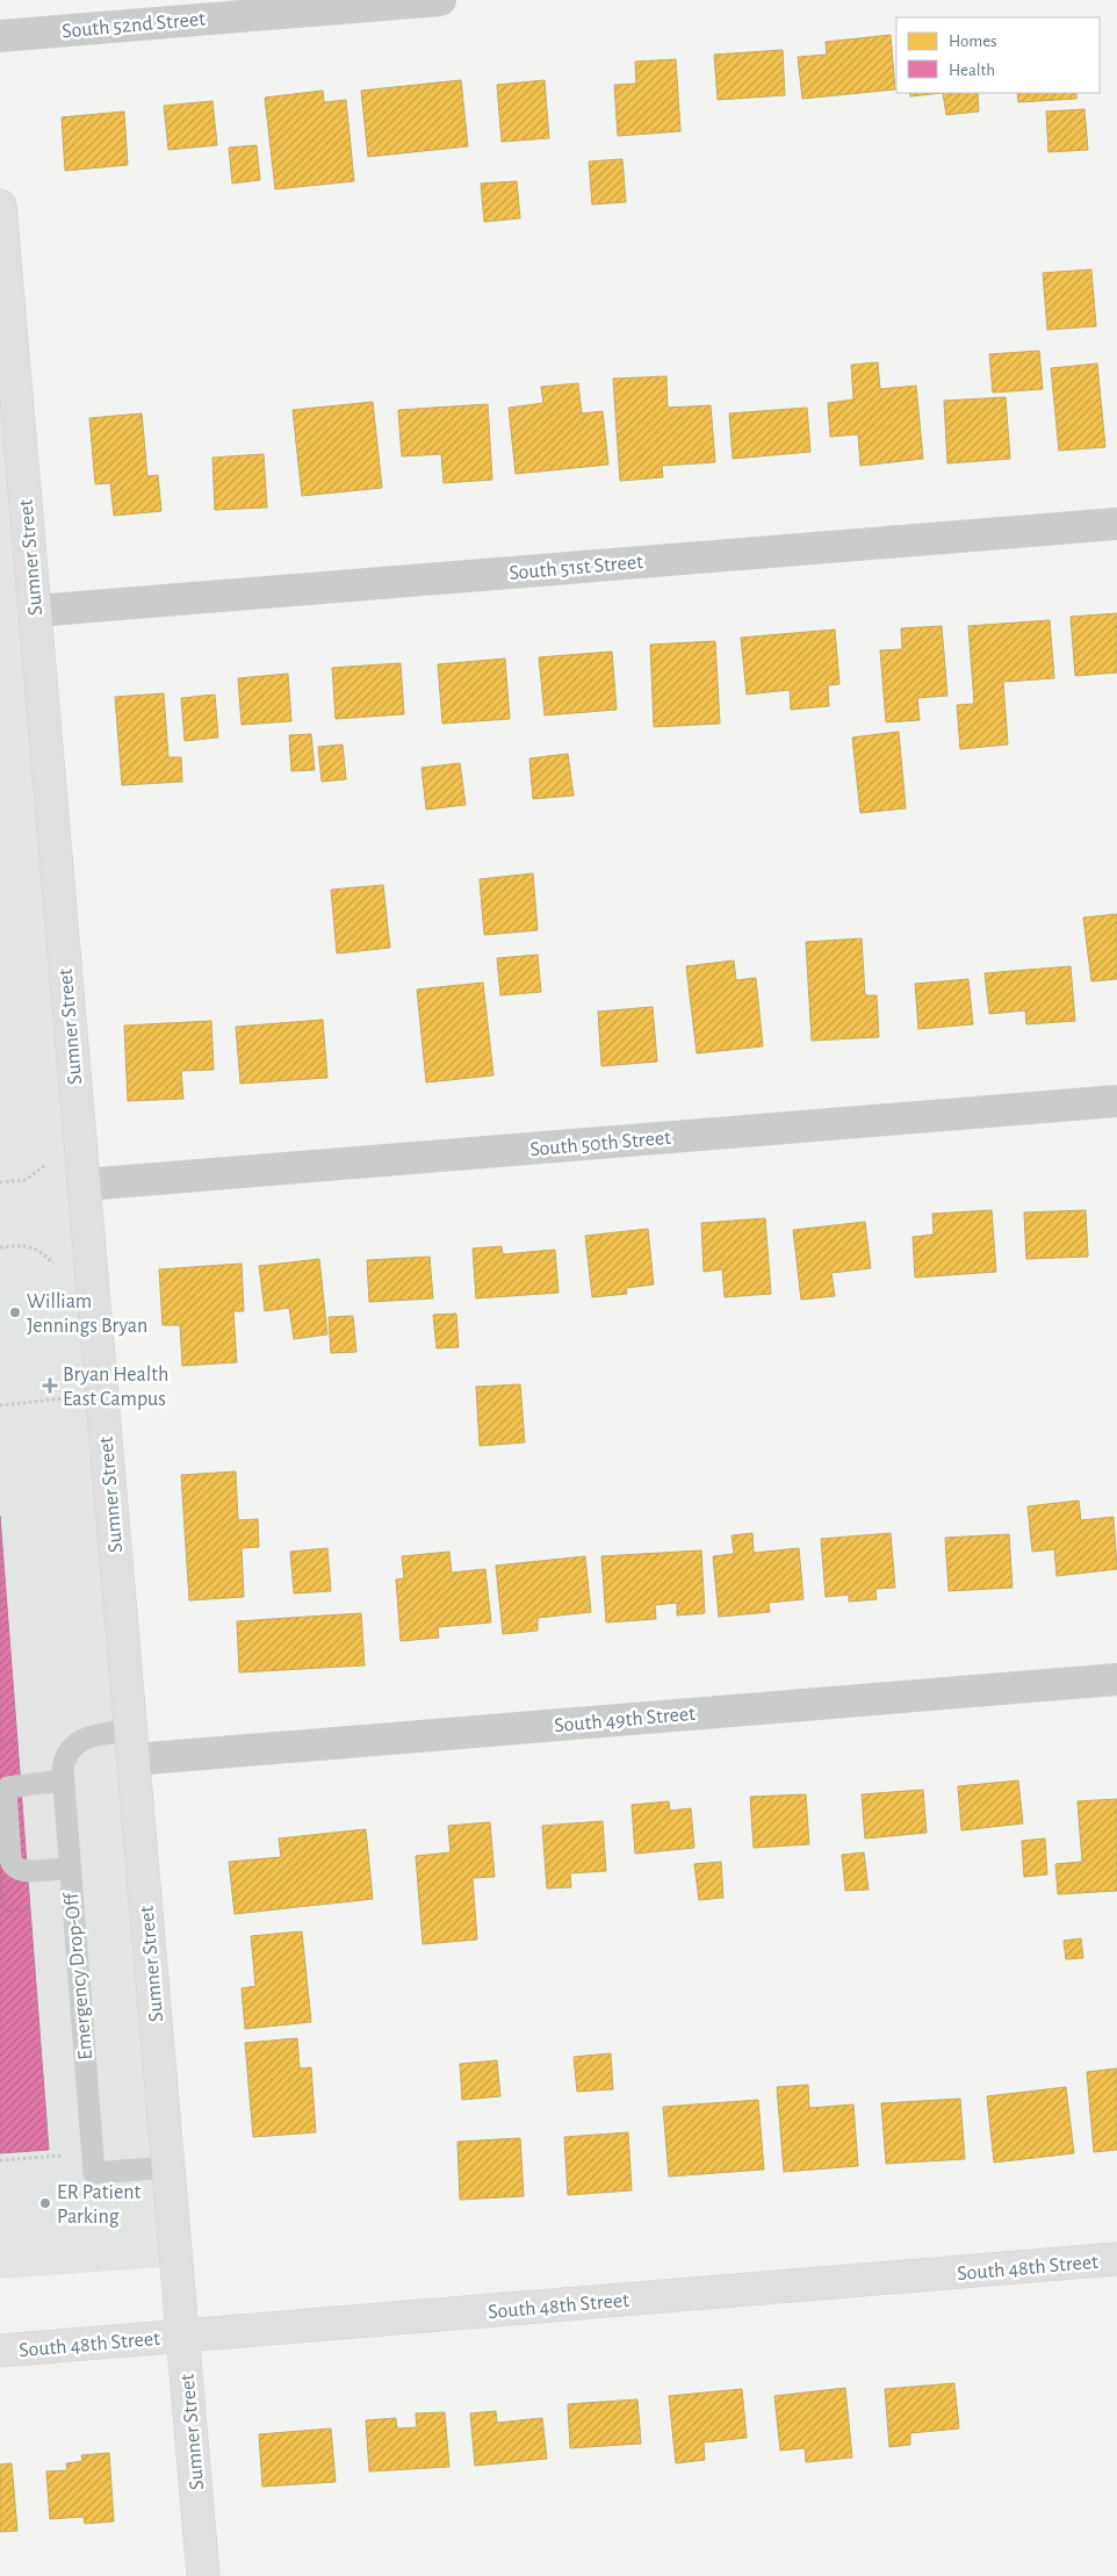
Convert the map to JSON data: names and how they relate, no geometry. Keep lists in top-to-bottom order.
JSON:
{
  "streets": {
    "street": [
      "South 52nd Street",
      "Sumner Street",
      "South 51st Street",
      "South 50th Street",
      "South 49th Street",
      "South 48th Street"
    ],
    "lane": ["Emergency Drop-Off"]
  },
  "crossings": [
    ["Sumner Street", "South 51st Street"],
    ["Sumner Street", "South 50th Street"],
    ["Sumner Street", "South 49th Street"],
    ["Sumner Street", "Emergency Drop-Off"],
    ["Sumner Street", "South 48th Street"],
    ["South 49th Street", "Emergency Drop-Off"]
  ],
  "places": {
    "other": ["William Jennings Bryan", "ER Patient Parking"],
    "health": ["Bryan Health East Campus"]
  },
  "legend": ["Homes", "Health"]
}
